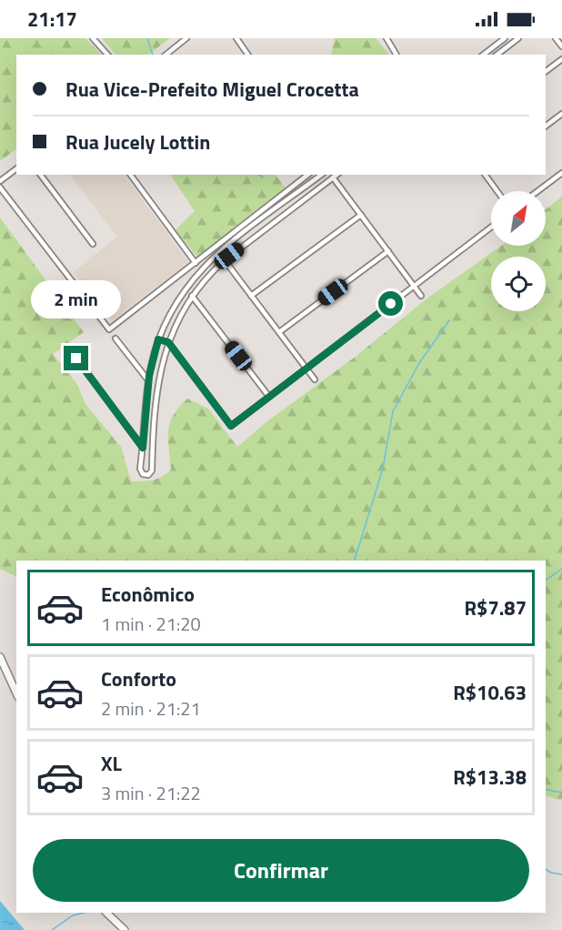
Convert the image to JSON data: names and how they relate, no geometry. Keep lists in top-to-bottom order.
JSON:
{
  "north": "top right",
  "page": {
    "status": "21:17",
    "banner": ["Rua Vice-Prefeito Miguel Crocetta", "Rua Jucely Lottin"],
    "bubble": "2 min",
    "list": [
      {
        "name": "Econômico",
        "note": "1 min · 21:20",
        "value": "R$7.87"
      },
      {
        "name": "Conforto",
        "note": "2 min · 21:21",
        "value": "R$10.63"
      },
      {
        "name": "XL",
        "note": "3 min · 21:22",
        "value": "R$13.38"
      }
    ],
    "buttons": "Confirmar"
  }
}
